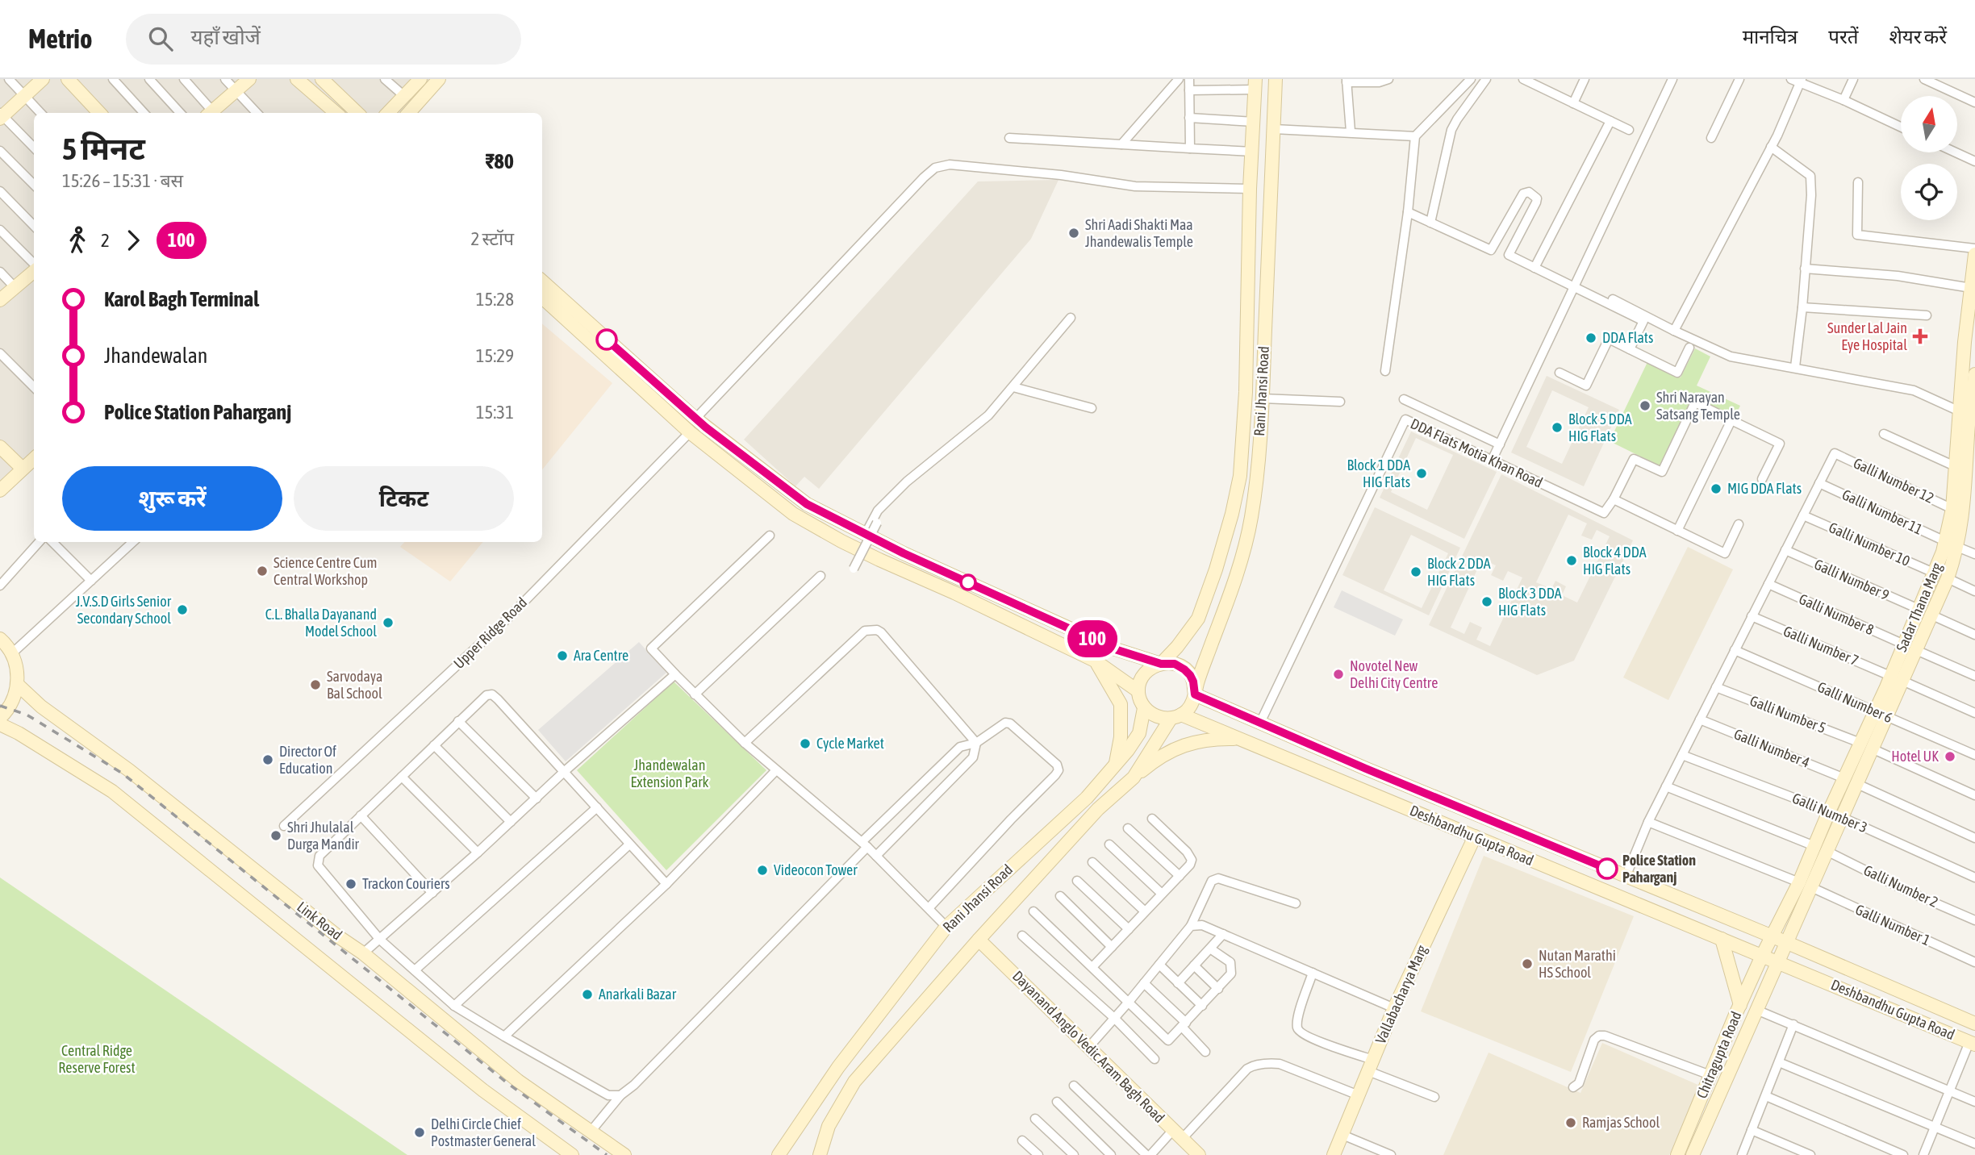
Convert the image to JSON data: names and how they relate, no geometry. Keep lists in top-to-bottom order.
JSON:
{
  "streets": {
    "main road": [
      "Rani Jhansi Road",
      "Sadar Thana Marg",
      "Deshbandhu Gupta Road",
      "Link Road",
      "Vallabacharya Marg",
      "Dayanand Anglo Vedic Aram Bagh Road",
      "Chitragupta Road"
    ],
    "street": [
      "DDA Flats Motia Khan Road",
      "Galli Number 12",
      "Galli Number 11",
      "Galli Number 10",
      "Galli Number 9",
      "Galli Number 8",
      "Upper Ridge Road",
      "Galli Number 7",
      "Galli Number 6",
      "Galli Number 5",
      "Galli Number 4",
      "Galli Number 3",
      "Galli Number 2",
      "Galli Number 1"
    ]
  },
  "crossings": [
    ["Rani Jhansi Road", "Deshbandhu Gupta Road"],
    ["Rani Jhansi Road", "Dayanand Anglo Vedic Aram Bagh Road"],
    ["DDA Flats Motia Khan Road", "Deshbandhu Gupta Road"],
    ["Galli Number 12", "Galli Number 11"],
    ["Galli Number 12", "Sadar Thana Marg"],
    ["Galli Number 11", "Sadar Thana Marg"],
    ["Galli Number 10", "Sadar Thana Marg"],
    ["Galli Number 9", "Sadar Thana Marg"],
    ["Sadar Thana Marg", "Galli Number 8"],
    ["Sadar Thana Marg", "Galli Number 7"],
    ["Sadar Thana Marg", "Galli Number 6"],
    ["Sadar Thana Marg", "Galli Number 5"],
    ["Sadar Thana Marg", "Galli Number 4"],
    ["Sadar Thana Marg", "Galli Number 3"],
    ["Sadar Thana Marg", "Deshbandhu Gupta Road"],
    ["Sadar Thana Marg", "Galli Number 2"],
    ["Sadar Thana Marg", "Galli Number 1"],
    ["Sadar Thana Marg", "Chitragupta Road"],
    ["Deshbandhu Gupta Road", "Vallabacharya Marg"],
    ["Deshbandhu Gupta Road", "Chitragupta Road"]
  ],
  "parks": ["Jhandewalan Extension Park", "Central Ridge Reserve Forest"],
  "places": {
    "other": [
      "Shri Aadi Shakti Maa Jhandewalis Temple",
      "DDA Flats",
      "Shri Narayan Satsang Temple",
      "Block 5 DDA HIG Flats",
      "Block 1 DDA HIG Flats",
      "MIG DDA Flats",
      "Block 4 DDA HIG Flats",
      "Science Centre Cum Central Workshop",
      "Block 2 DDA HIG Flats",
      "Block 3 DDA HIG Flats",
      "J.V.S.D Girls Senior Secondary School",
      "C.L. Bhalla Dayanand Model School",
      "Ara Centre",
      "Novotel New Delhi City Centre",
      "Sarvodaya Bal School",
      "Cycle Market",
      "Hotel UK",
      "Director Of Education",
      "Shri Jhulalal Durga Mandir",
      "Police Station Paharganj",
      "Videocon Tower",
      "Trackon Couriers",
      "Nutan Marathi HS School",
      "Anarkali Bazar",
      "Ramjas School",
      "Delhi Circle Chief Postmaster General"
    ],
    "health": ["Sunder Lal Jain Eye Hospital"]
  },
  "lines": ["bus line 100"],
  "north": "top",
  "page": {
    "header": "Metrio",
    "search": "यहाँ खोजें",
    "nav": ["मानचित्र", "परतें", "शेयर करें"],
    "on_map": "100",
    "heading": ["5 मिनट", "15:26 – 15:31 · बस", "₹80"],
    "legs": ["2", "100", "2 स्टॉप"],
    "list": [
      {
        "name": "Karol Bagh Terminal",
        "value": "15:28"
      },
      {
        "name": "Jhandewalan",
        "value": "15:29"
      },
      {
        "name": "Police Station Paharganj",
        "value": "15:31"
      }
    ],
    "buttons": ["शुरू करें", "टिकट"]
  }
}
